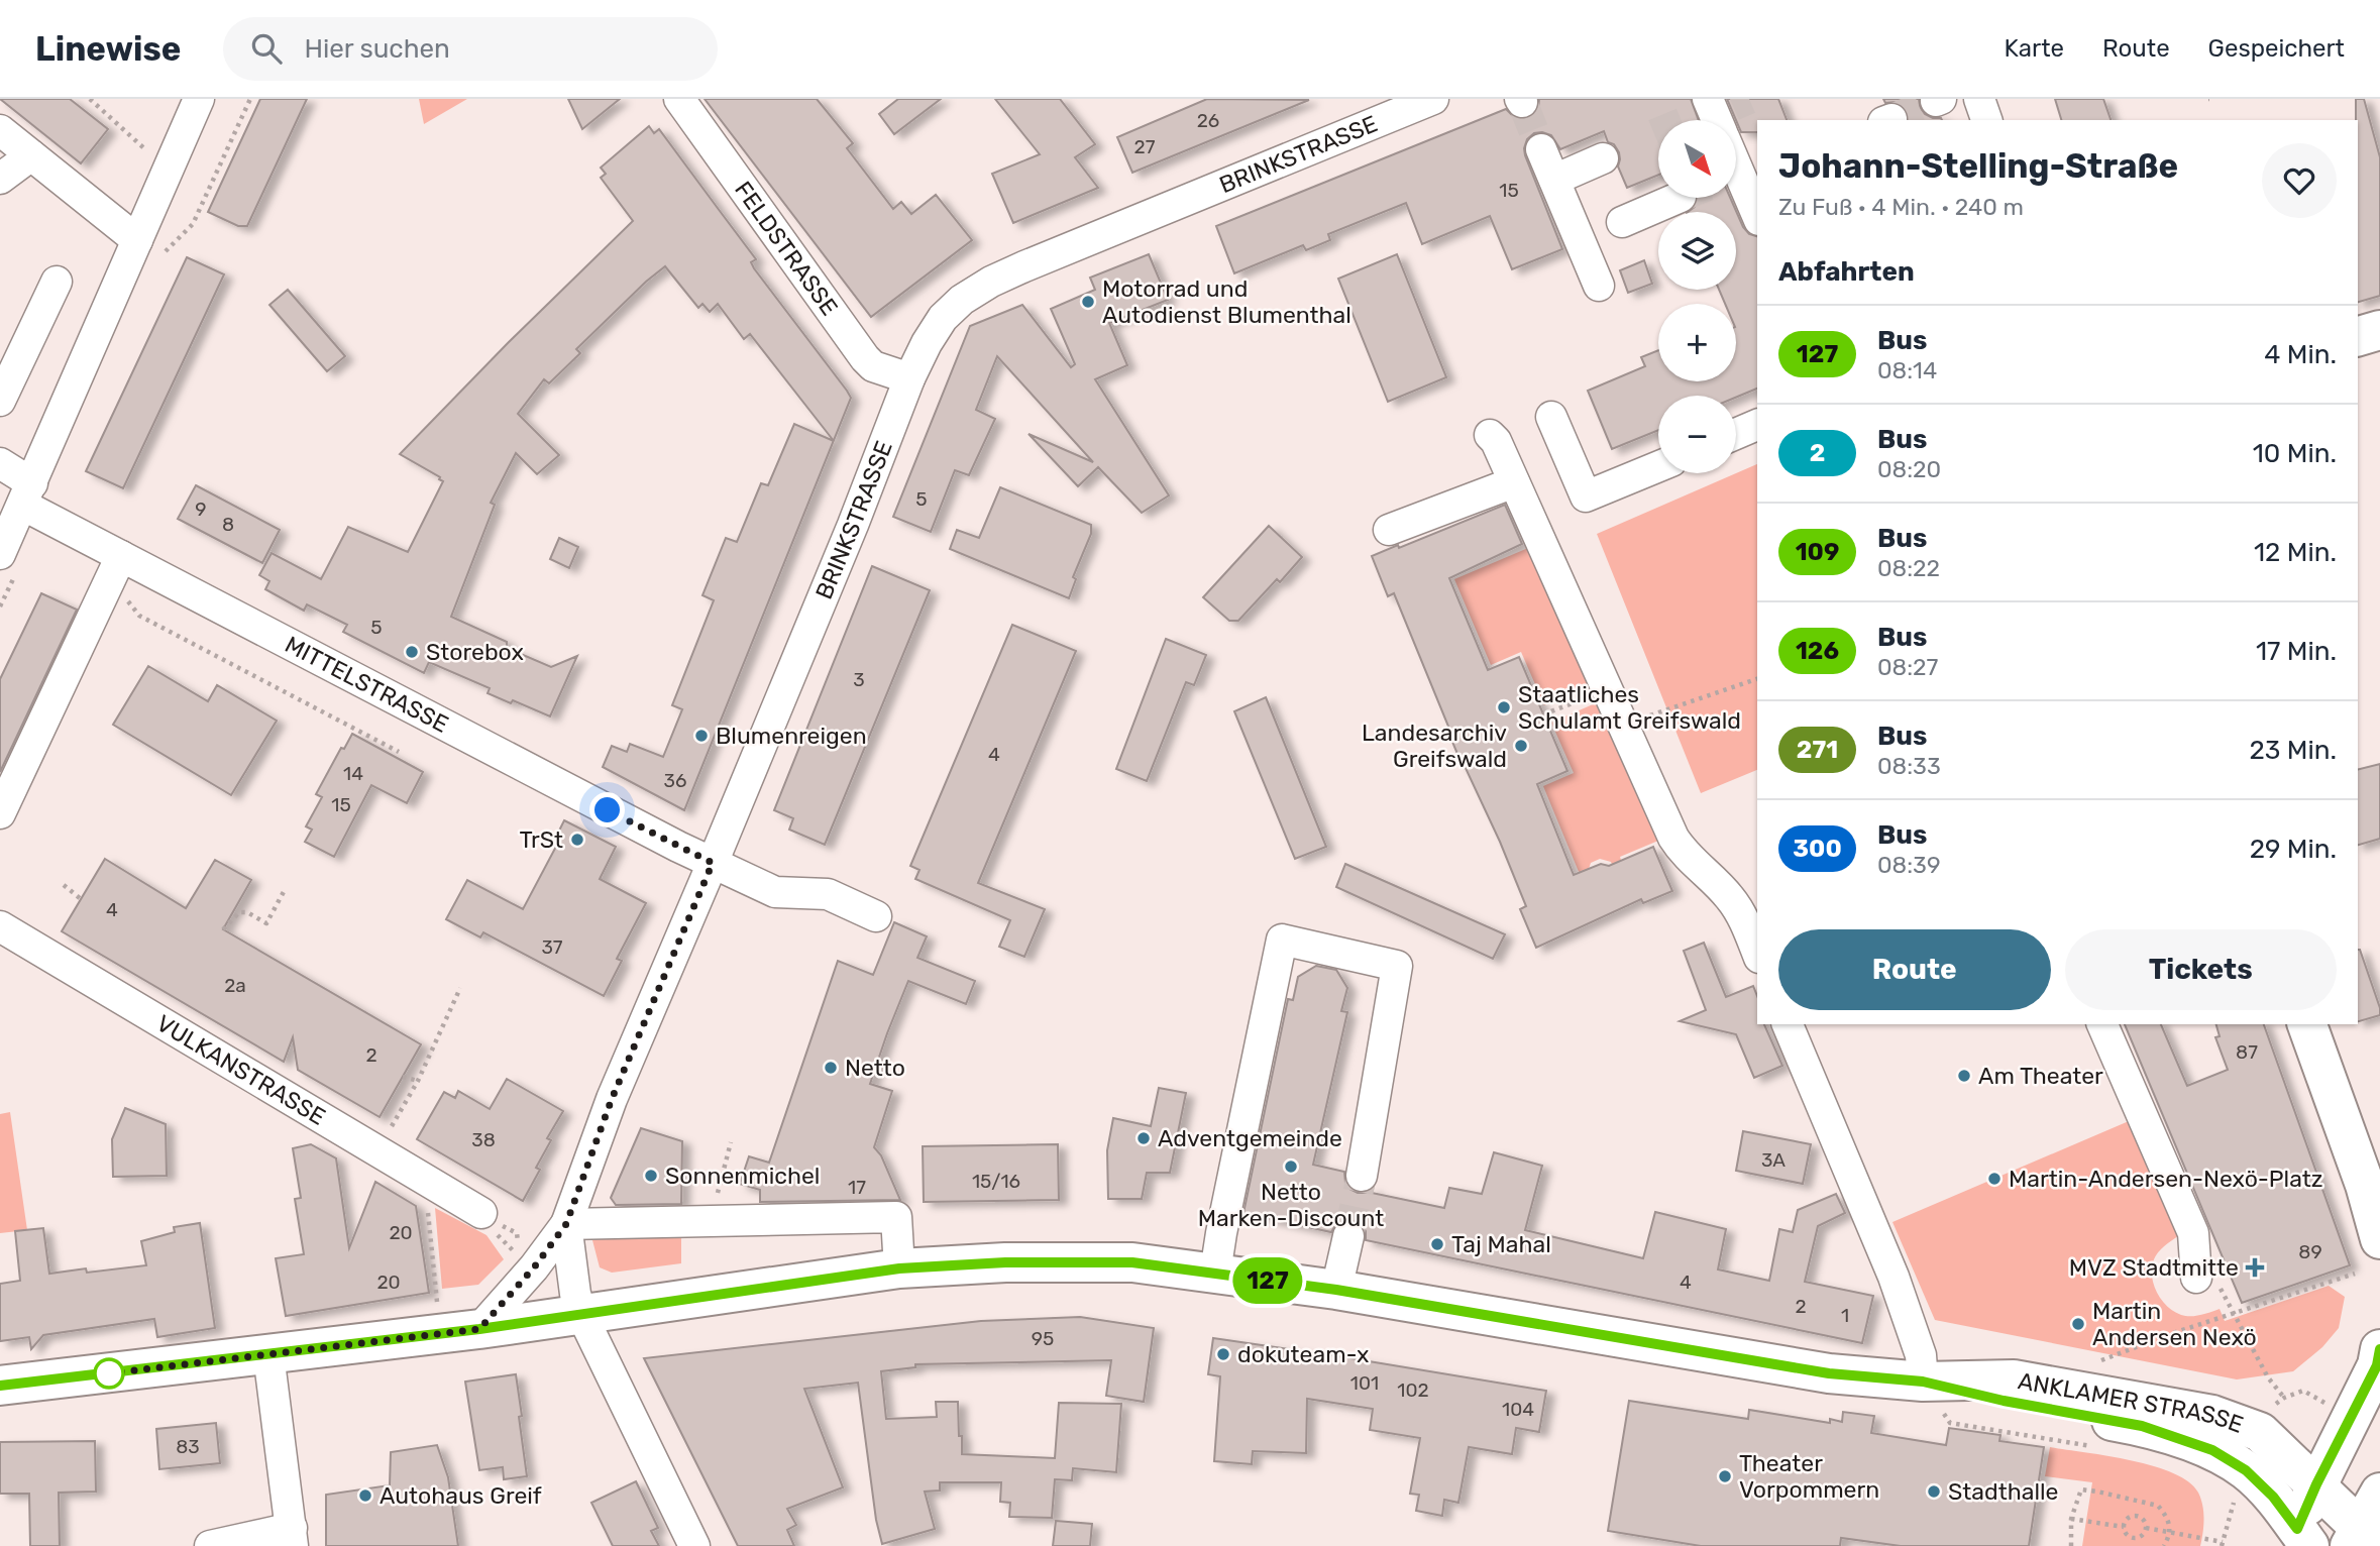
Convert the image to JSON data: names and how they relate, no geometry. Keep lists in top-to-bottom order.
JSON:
{
  "streets": {
    "main road": ["ANKLAMER STRASSE"],
    "street": [
      "BRINKSTRASSE",
      "FELDSTRASSE",
      "MITTELSTRASSE",
      "VULKANSTRASSE"
    ]
  },
  "crossings": [
    ["BRINKSTRASSE", "FELDSTRASSE"],
    ["BRINKSTRASSE", "MITTELSTRASSE"],
    ["BRINKSTRASSE", "ANKLAMER STRASSE"]
  ],
  "places": {
    "other": [
      "Motorrad und Autodienst Blumenthal",
      "Storebox",
      "Staatliches Schulamt Greifswald",
      "Blumenreigen",
      "Landesarchiv Greifswald",
      "TrSt",
      "Netto",
      "Am Theater",
      "Adventgemeinde",
      "Netto Marken-Discount",
      "Sonnenmichel",
      "Martin-Andersen-Nexö-Platz",
      "Taj Mahal",
      "Martin Andersen Nexö",
      "dokuteam-x",
      "Theater Vorpommern",
      "Stadthalle",
      "Autohaus Greif"
    ],
    "health": ["MVZ Stadtmitte"]
  },
  "lines": ["bus line 127"],
  "house_numbers": [
    "26",
    "27",
    "15",
    "5",
    "9",
    "8",
    "5",
    "3",
    "4",
    "14",
    "36",
    "15",
    "4",
    "37",
    "2a",
    "87",
    "2",
    "38",
    "3A",
    "15/16",
    "17",
    "20",
    "89",
    "20",
    "4",
    "2",
    "1",
    "95",
    "101",
    "102",
    "104",
    "83"
  ],
  "north": "bottom right",
  "page": {
    "header": "Linewise",
    "search": "Hier suchen",
    "nav": ["Karte", "Route", "Gespeichert"],
    "on_map": "127",
    "map_buttons": ["+", "−"],
    "heading": [
      ["Johann-Stelling-Straße", "Zu Fuß · 4 Min. · 240 m"],
      "Abfahrten"
    ],
    "list": [
      {
        "mark": "127",
        "name": "Bus",
        "note": "08:14",
        "value": "4 Min."
      },
      {
        "mark": "2",
        "name": "Bus",
        "note": "08:20",
        "value": "10 Min."
      },
      {
        "mark": "109",
        "name": "Bus",
        "note": "08:22",
        "value": "12 Min."
      },
      {
        "mark": "126",
        "name": "Bus",
        "note": "08:27",
        "value": "17 Min."
      },
      {
        "mark": "271",
        "name": "Bus",
        "note": "08:33",
        "value": "23 Min."
      },
      {
        "mark": "300",
        "name": "Bus",
        "note": "08:39",
        "value": "29 Min."
      }
    ],
    "buttons": ["Route", "Tickets"]
  }
}
